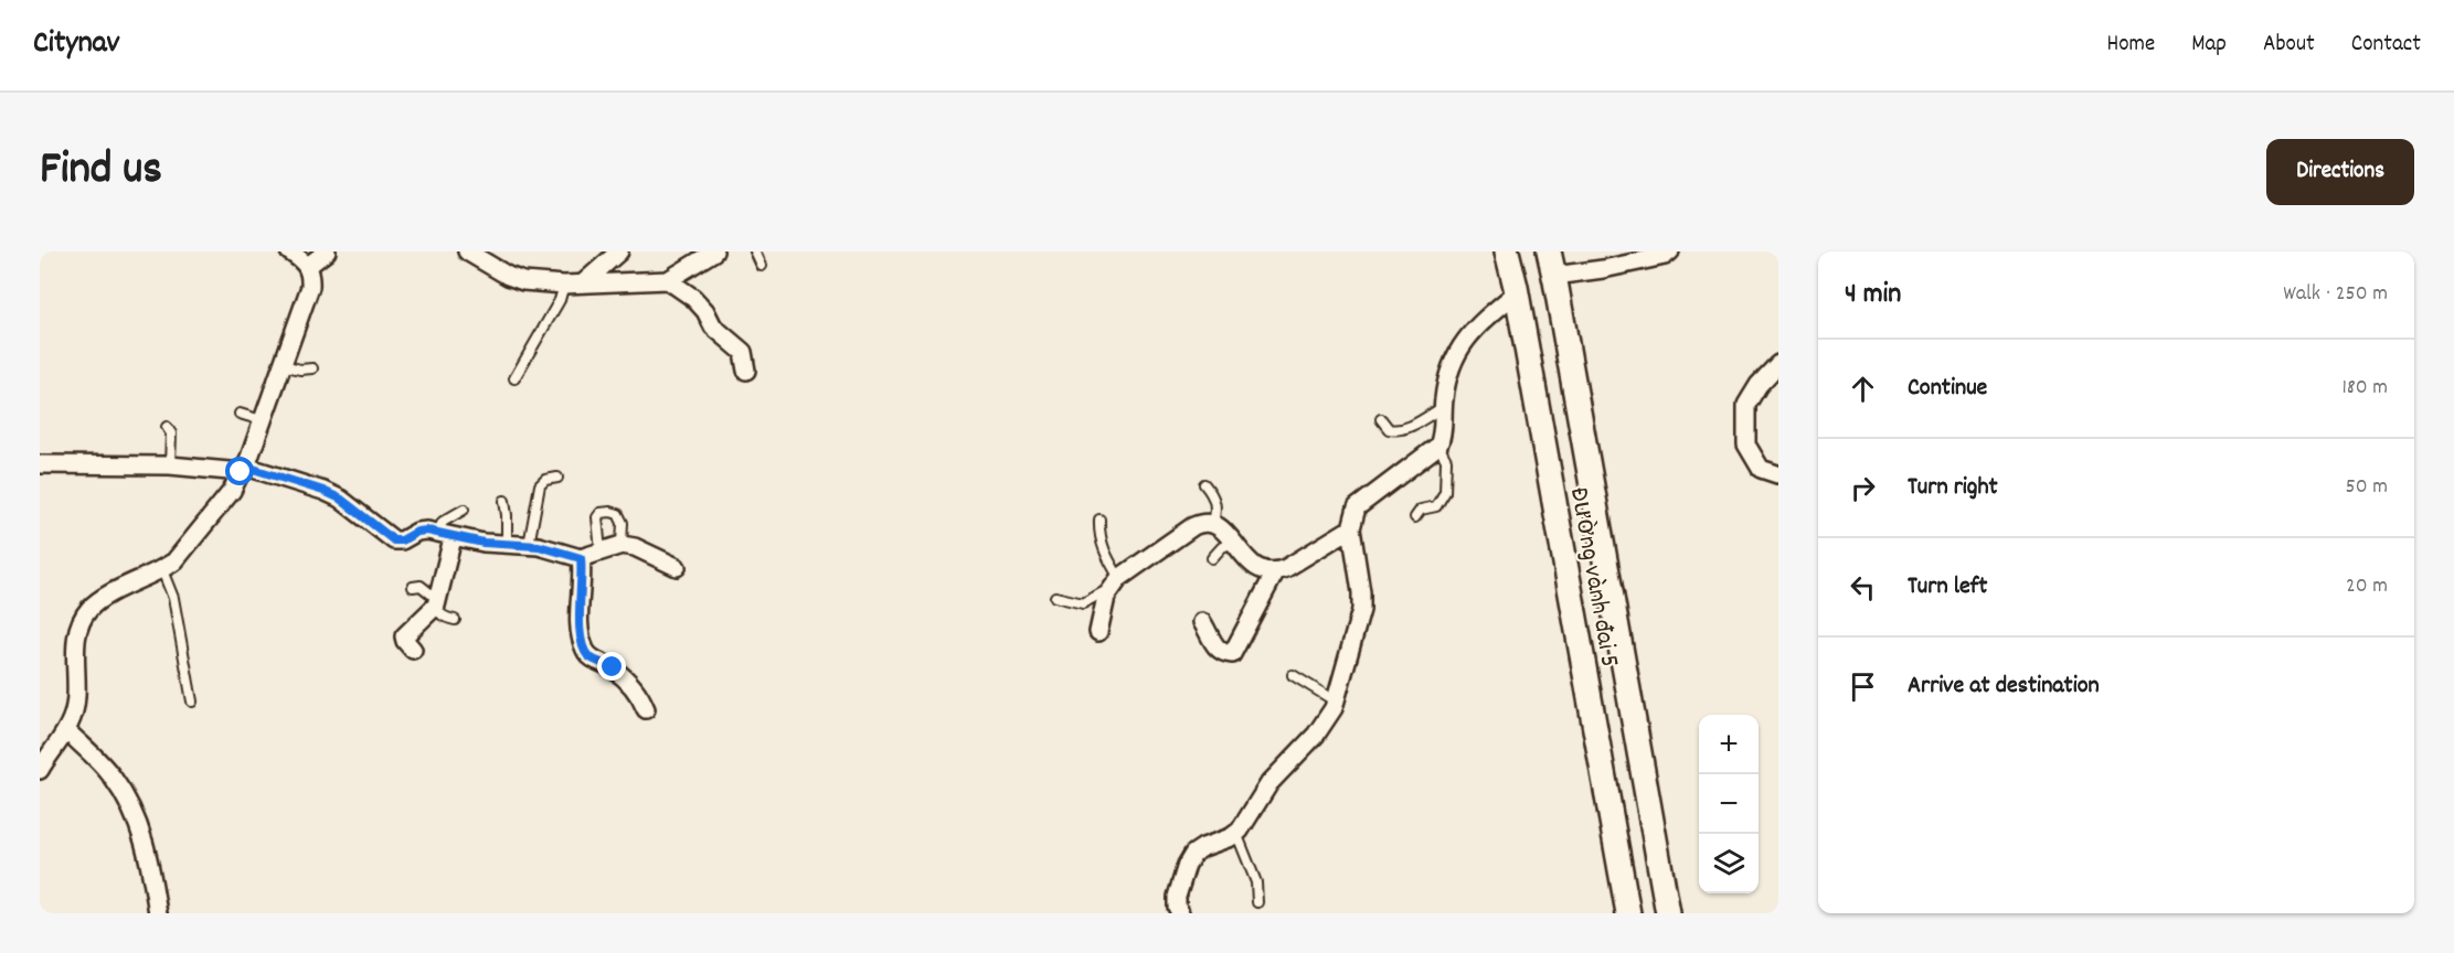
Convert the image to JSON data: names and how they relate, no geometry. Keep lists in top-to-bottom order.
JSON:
{
  "streets": {
    "main road": ["Đường vành đai 5"]
  },
  "page": {
    "header": "Citynav",
    "nav": [
      "Home",
      "Map",
      "About",
      "Contact"
    ],
    "title": "Find us",
    "buttons": "Directions",
    "heading": ["4 min", "Walk · 250 m"],
    "list": [
      ["Continue", "180 m"],
      ["Turn right", "50 m"],
      ["Turn left", "20 m"],
      "Arrive at destination"
    ],
    "map_buttons": ["+", "−"]
  }
}
